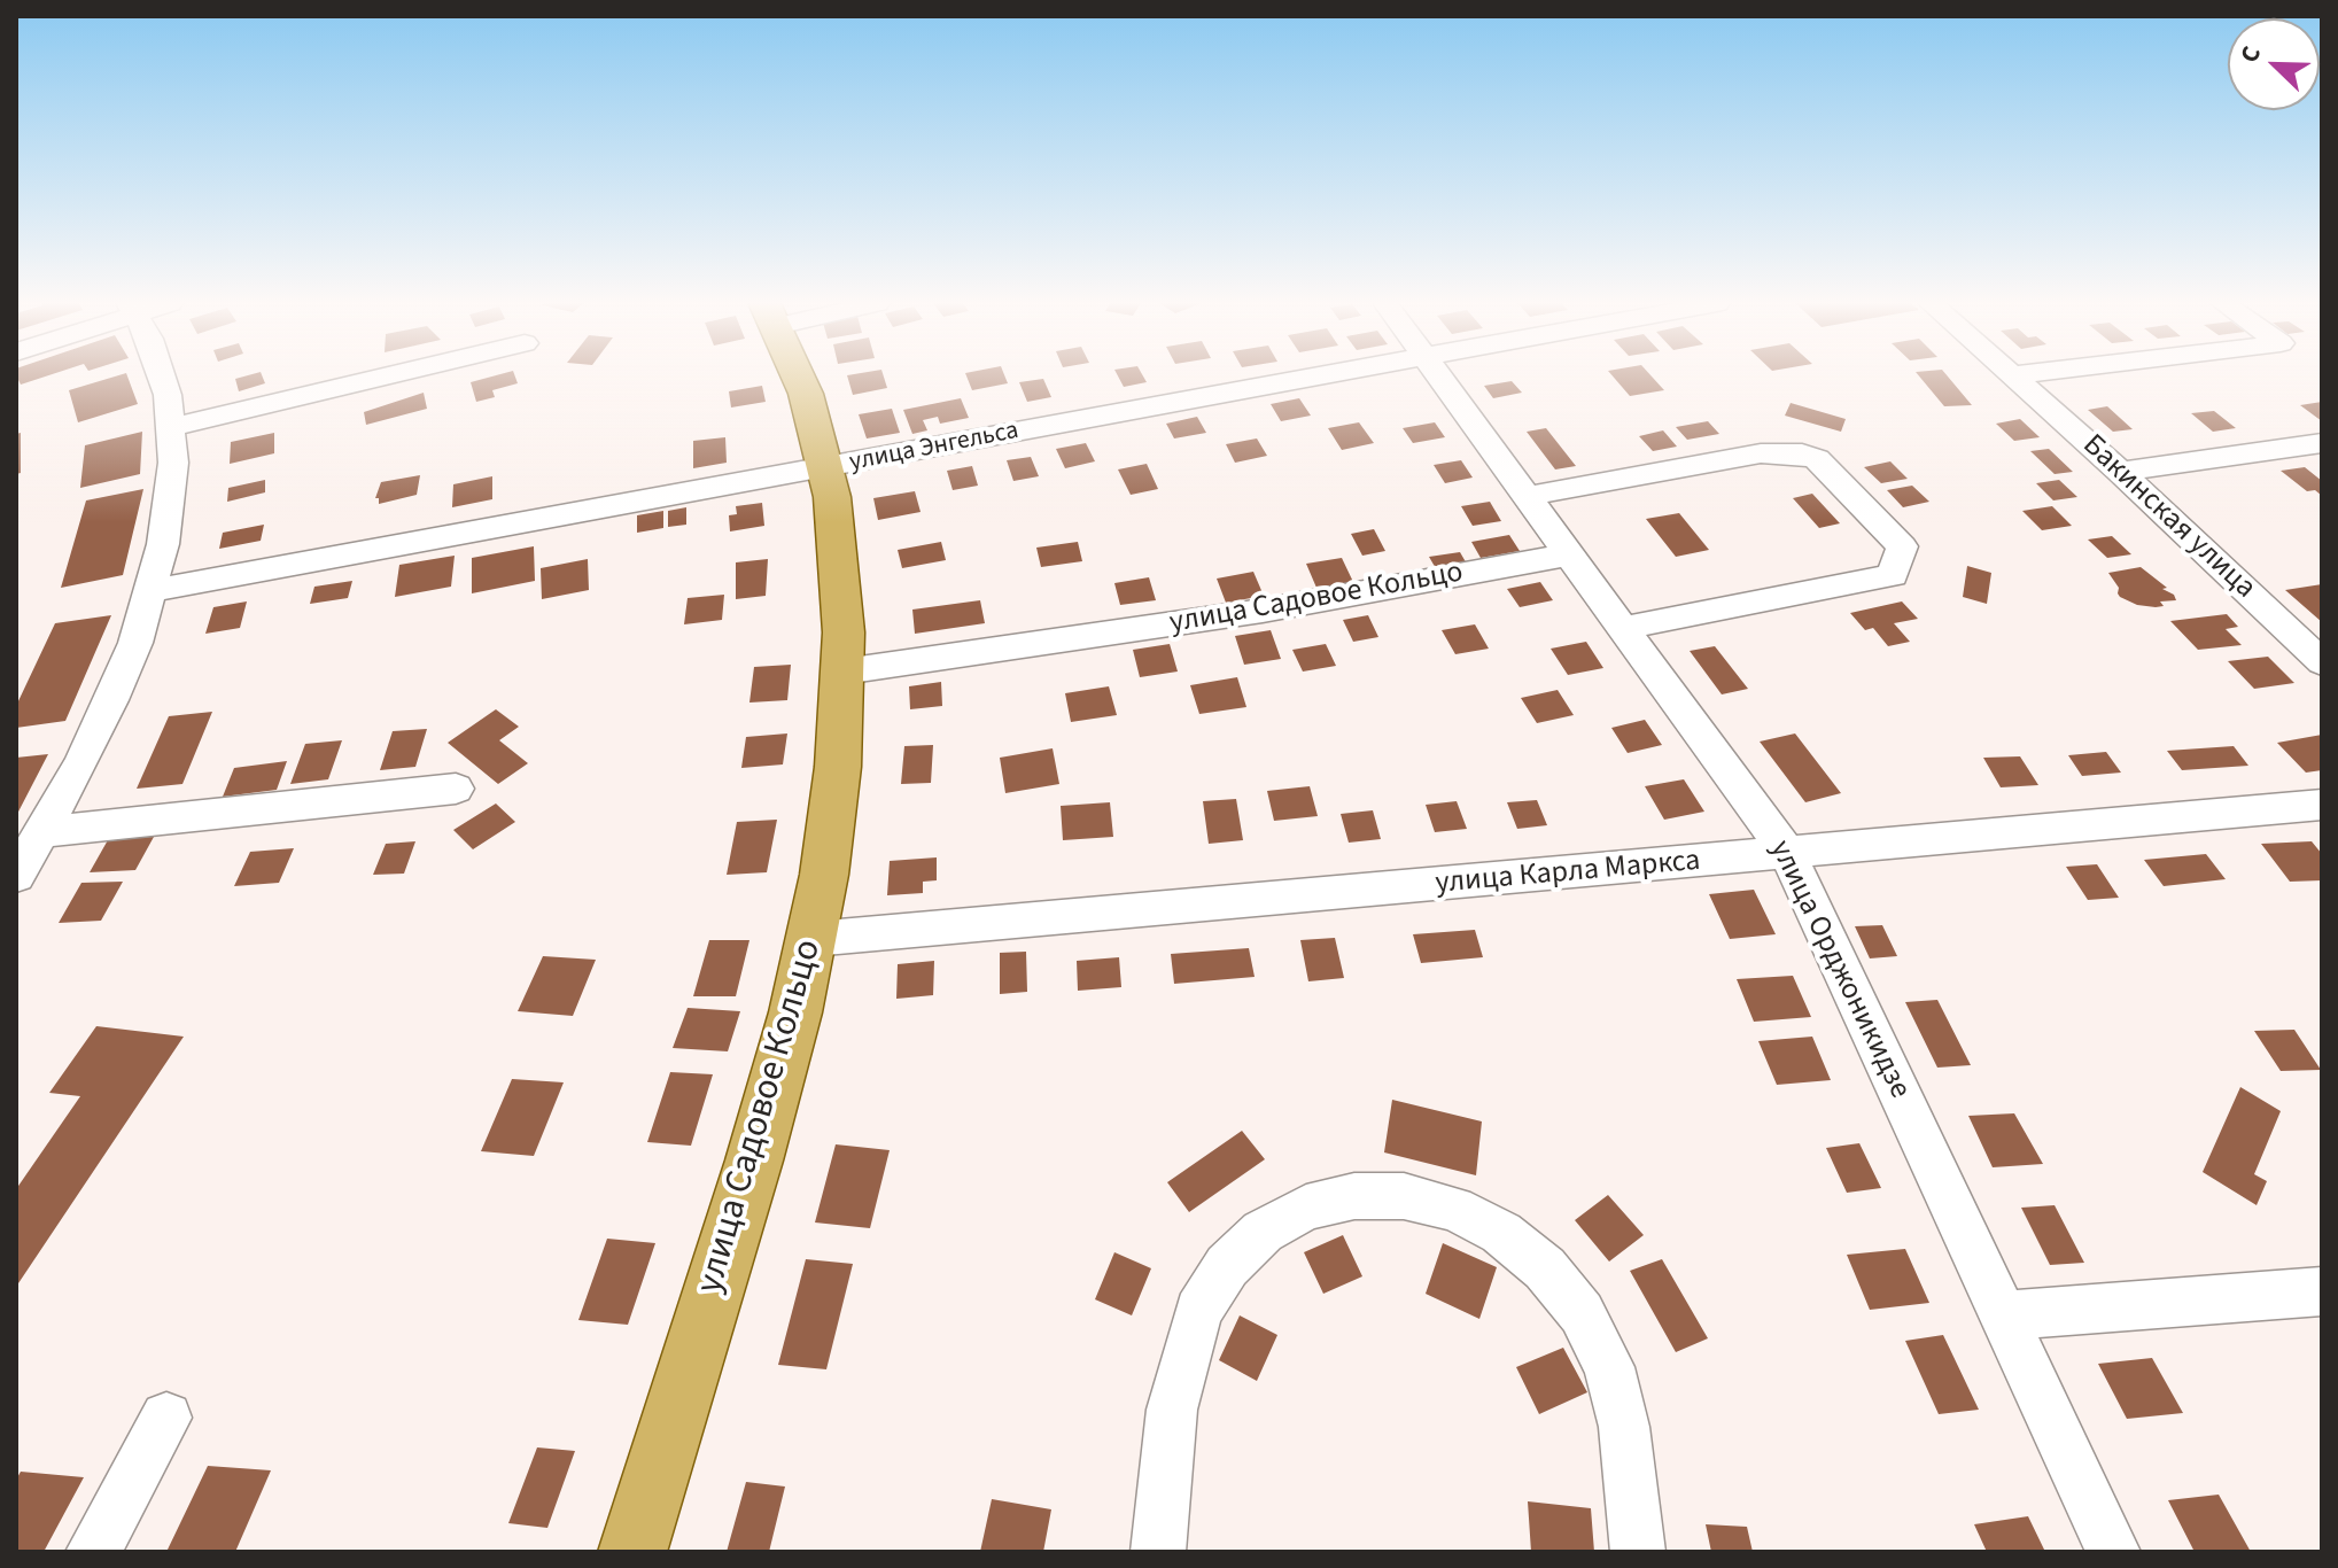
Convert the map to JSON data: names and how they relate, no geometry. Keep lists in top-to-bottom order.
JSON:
{
  "streets": {
    "main road": ["улица Садовое Кольцо"],
    "street": [
      "улица Энгельса",
      "Бакинская улица",
      "улица Карла Маркса",
      "улица Орджоникидзе"
    ]
  },
  "crossings": [
    ["улица Энгельса", "улица Садовое Кольцо"],
    ["улица Садовое Кольцо", "улица Карла Маркса"],
    ["улица Садовое Кольцо", "улица Орджоникидзе"],
    ["улица Карла Маркса", "улица Орджоникидзе"]
  ],
  "north": "top left"
}
